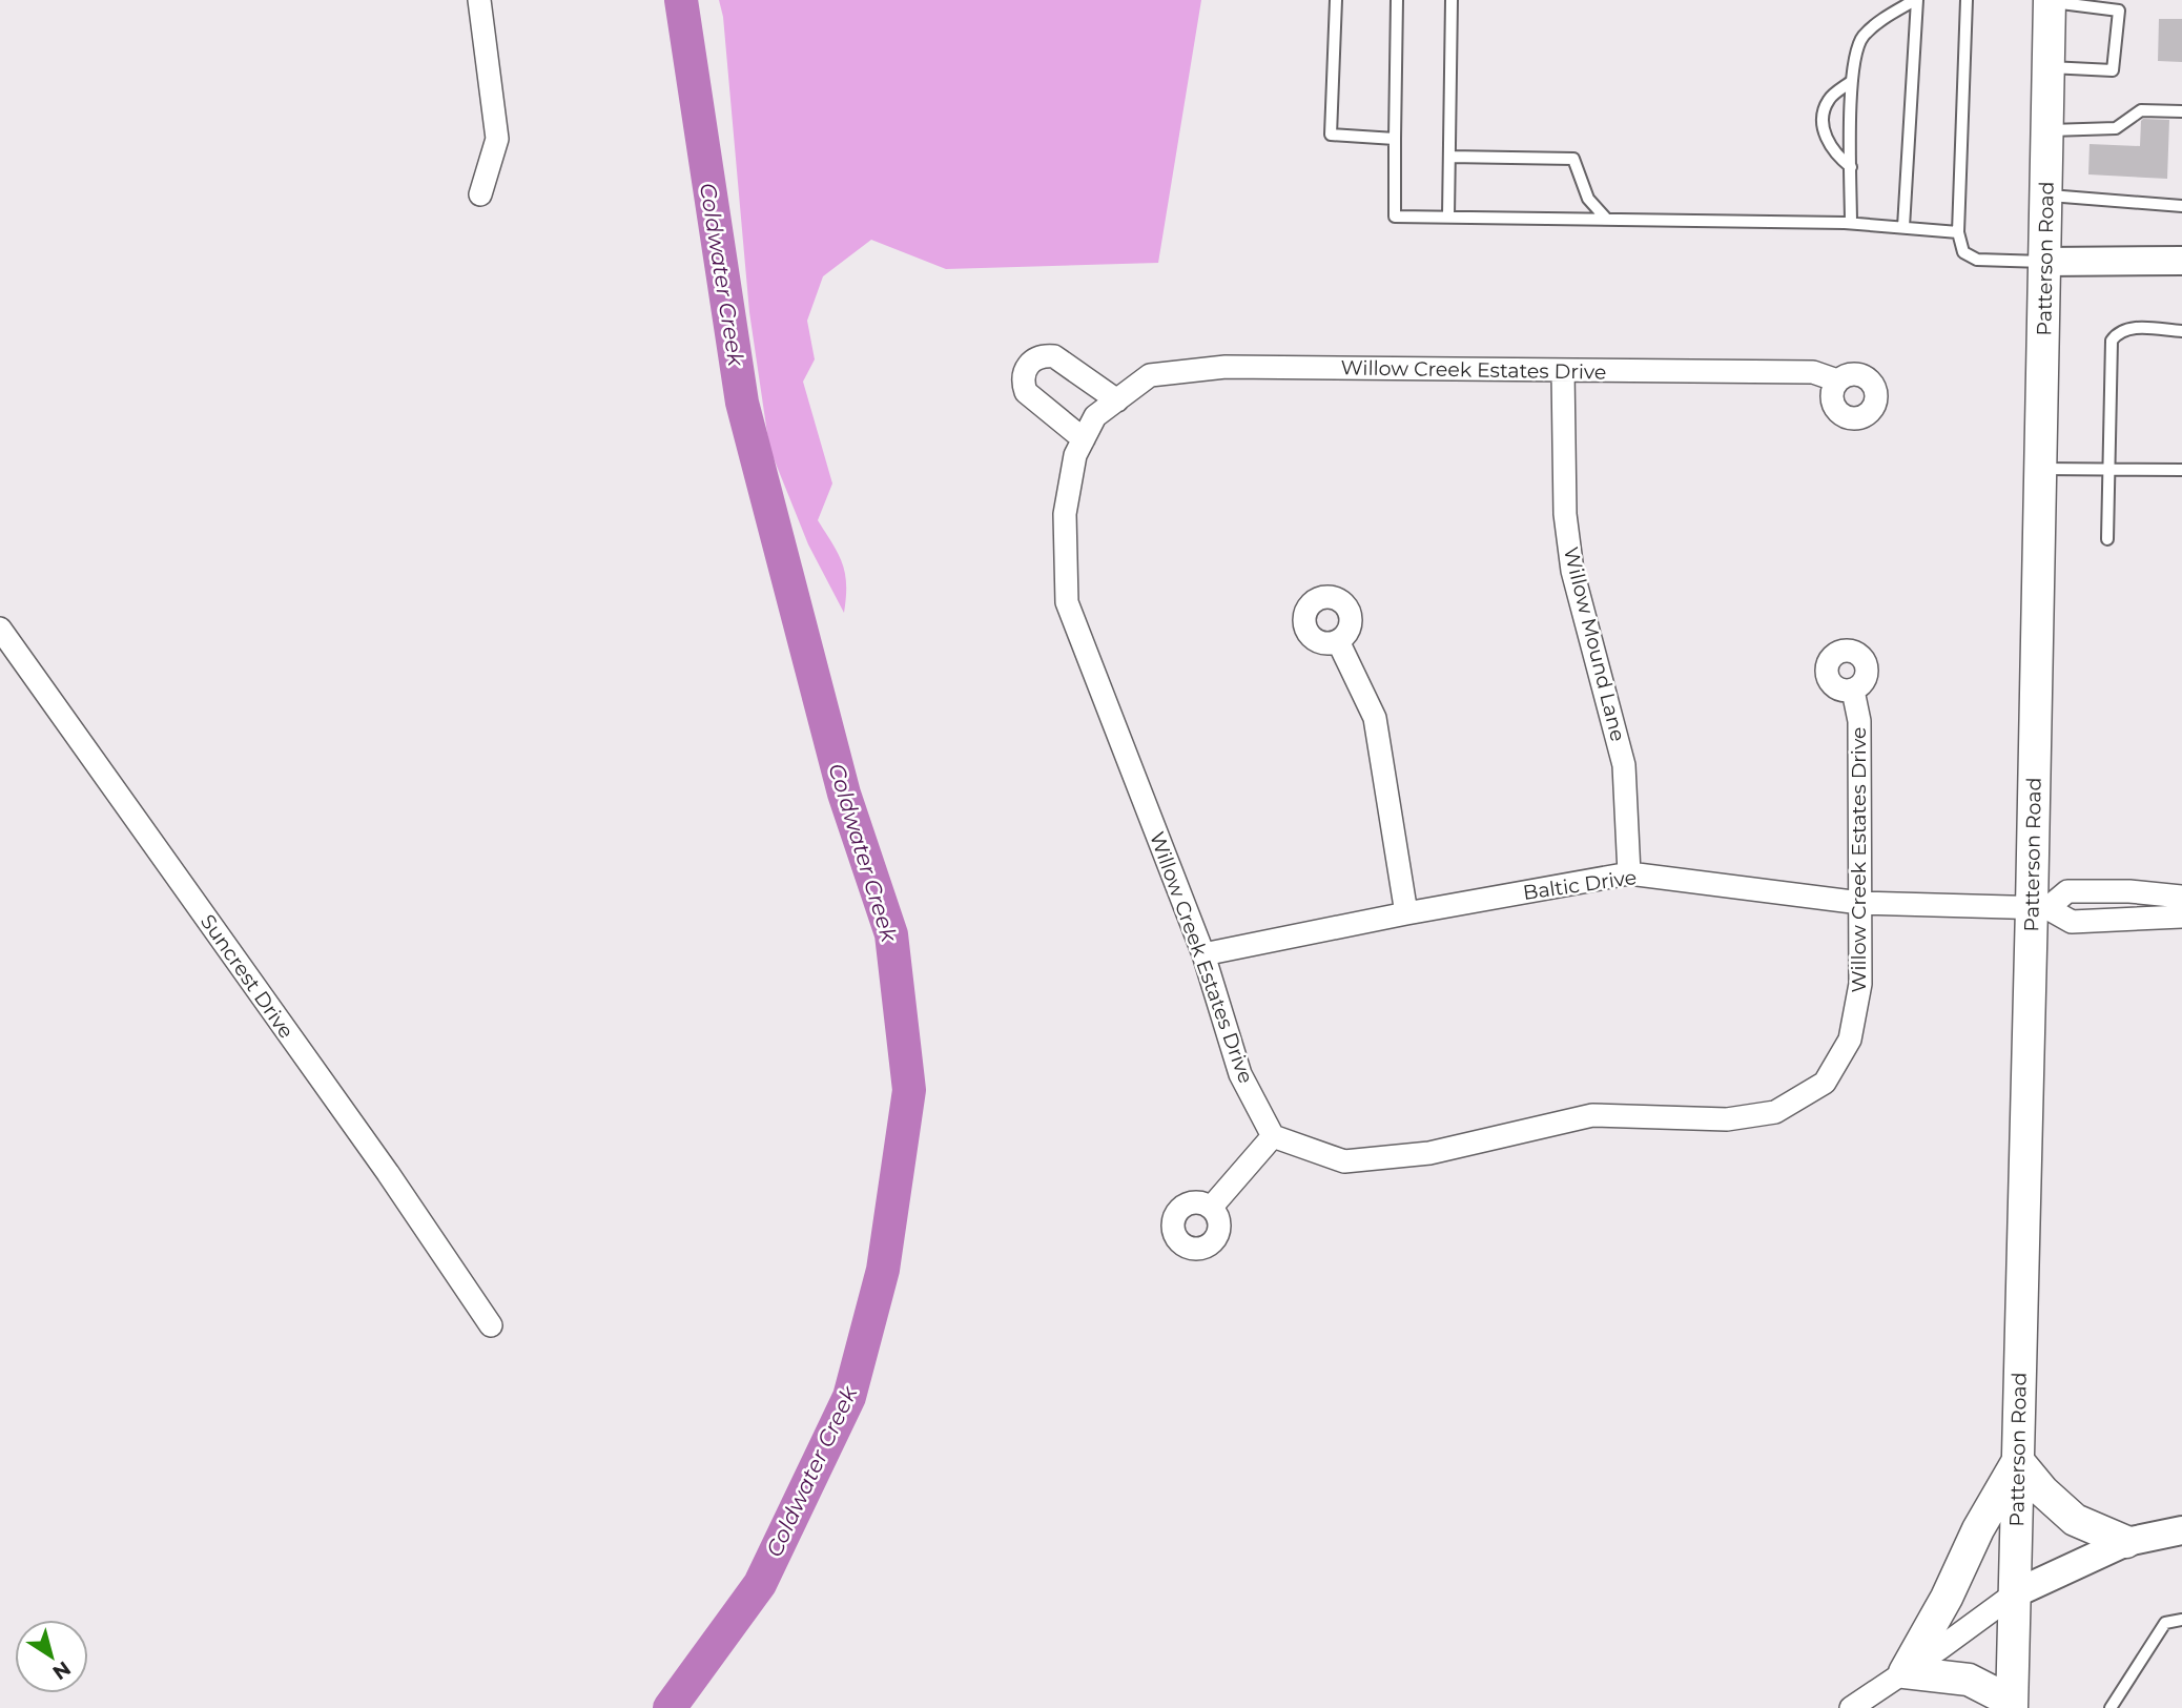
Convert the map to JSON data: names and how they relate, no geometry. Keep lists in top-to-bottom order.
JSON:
{
  "streets": {
    "main road": ["Patterson Road"],
    "street": [
      "Willow Creek Estates Drive",
      "Willow Mound Lane",
      "Baltic Drive",
      "Suncrest Drive"
    ]
  },
  "crossings": [
    ["Patterson Road", "Baltic Drive"],
    ["Willow Creek Estates Drive", "Willow Mound Lane"],
    ["Willow Creek Estates Drive", "Baltic Drive"],
    ["Willow Mound Lane", "Baltic Drive"]
  ],
  "water": ["Coldwater Creek"],
  "north": "bottom right"
}
